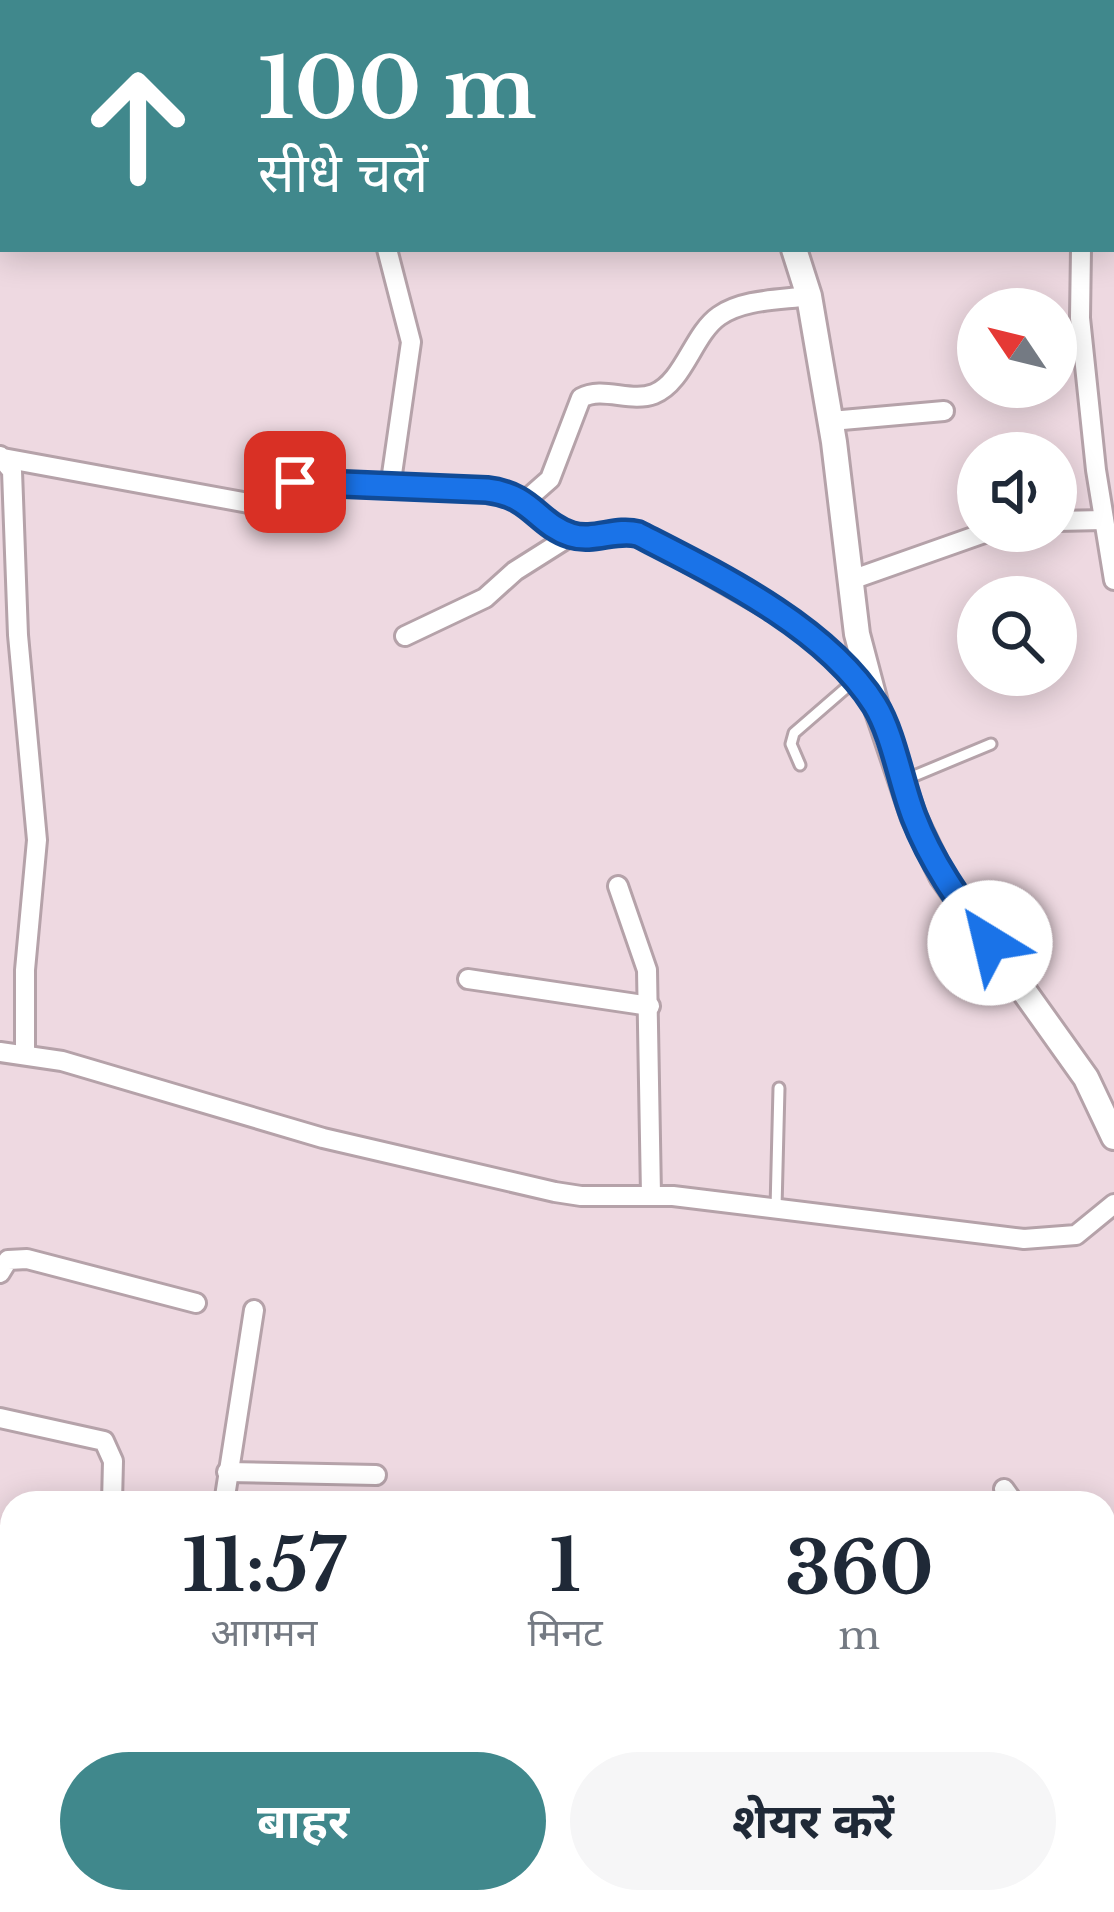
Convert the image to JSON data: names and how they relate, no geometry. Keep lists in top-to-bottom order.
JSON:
{
  "north": "top left",
  "page": {
    "turn": ["100 m", "सीधे चलें"],
    "eta": [
      "11:57",
      "आगमन",
      "1",
      "मिनट",
      "360",
      "m"
    ],
    "buttons": ["बाहर", "शेयर करें"]
  }
}
